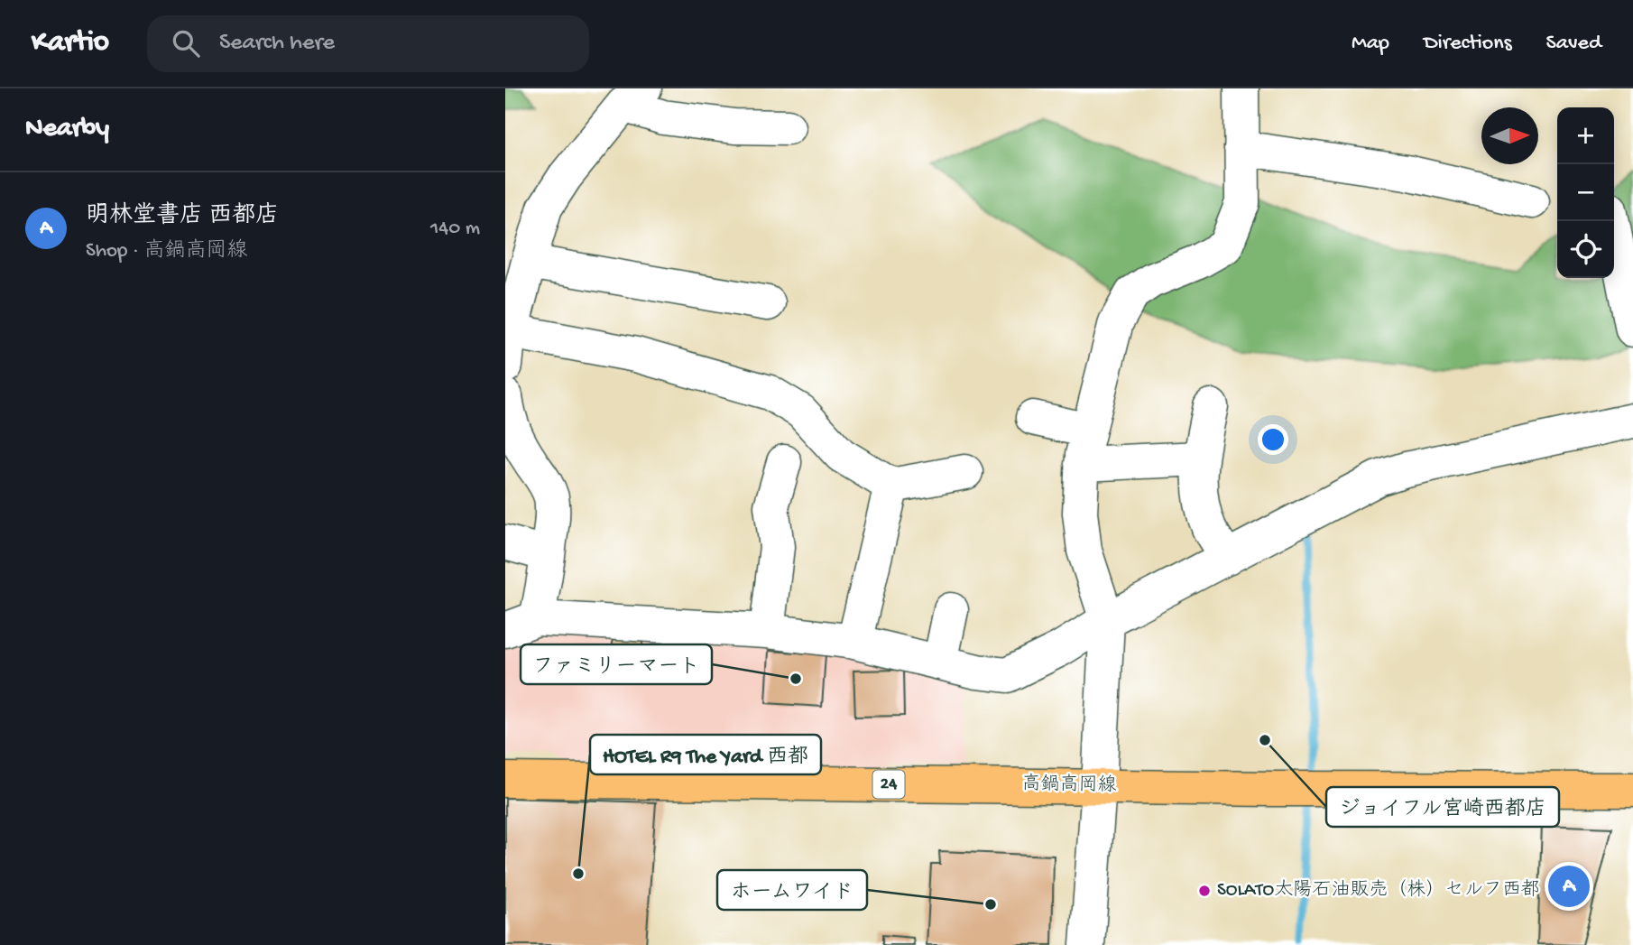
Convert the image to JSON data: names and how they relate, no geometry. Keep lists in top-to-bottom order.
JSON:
{
  "streets": {
    "main road": ["24", "高鍋高岡線"]
  },
  "places": [
    "ファミリーマート",
    "ジョイフル宮崎西都店",
    "HOTEL R9 The Yard 西都",
    "SOLATO太陽石油販売（株）セルフ西都",
    "ホームワイド"
  ],
  "north": "right",
  "page": {
    "header": "Kartio",
    "search": "Search here",
    "nav": ["Map", "Directions", "Saved"],
    "heading": "Nearby",
    "map_buttons": ["+", "−"],
    "list": [
      {
        "mark": "A",
        "name": "明林堂書店 西都店",
        "note": "Shop · 高鍋高岡線",
        "value": "140 m"
      }
    ],
    "pins": "A"
  }
}
